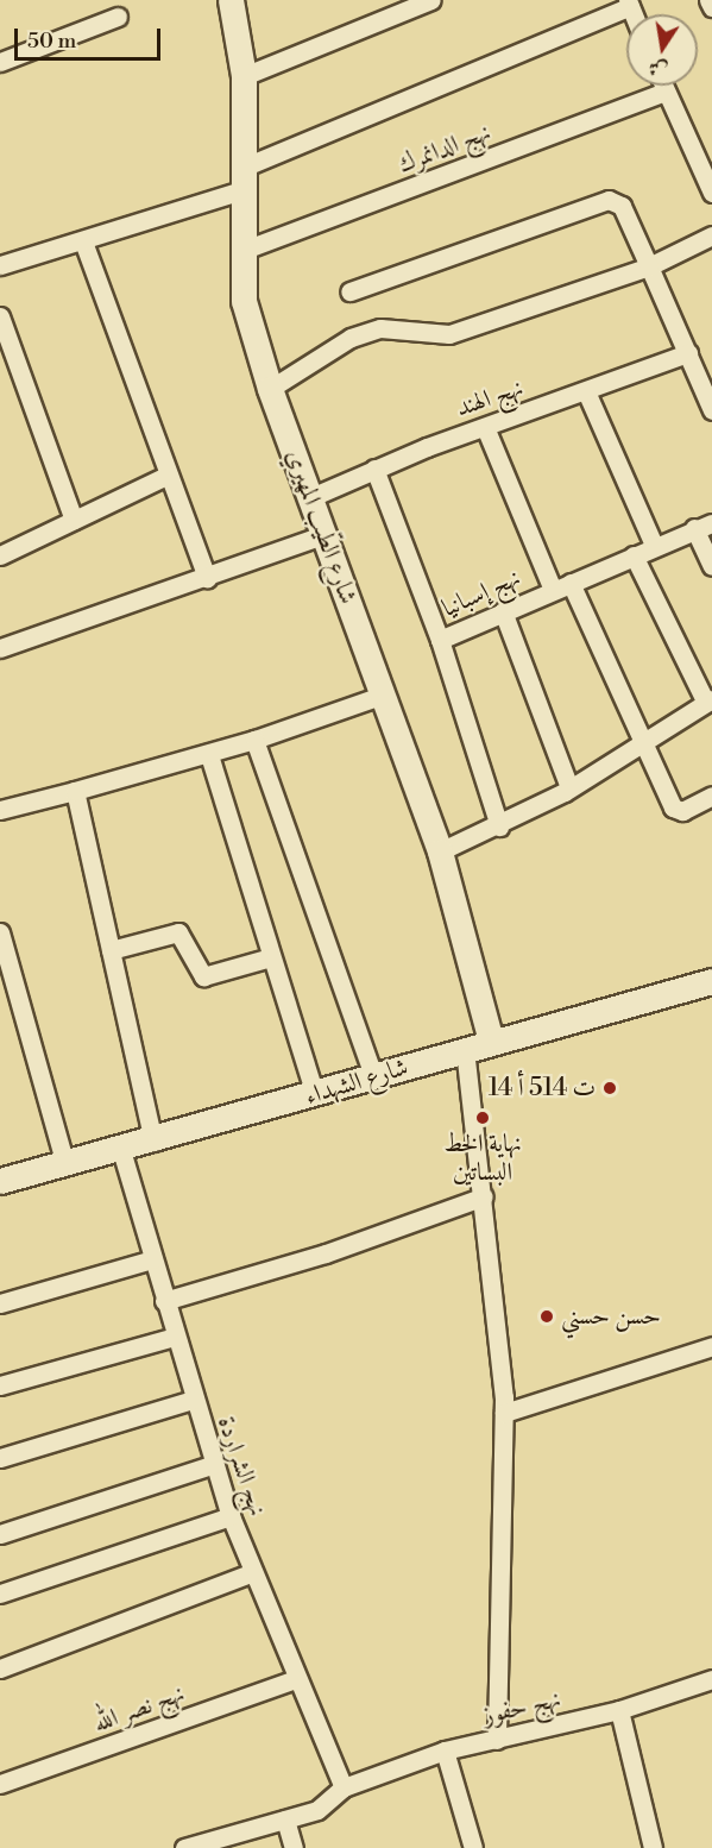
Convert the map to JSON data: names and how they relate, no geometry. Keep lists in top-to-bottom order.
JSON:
{
  "streets": {
    "street": [
      "نهج الدانمرك",
      "نهج الهند",
      "شارع الطّيب المهيري",
      "نهج إسبانيا",
      "شارع الشهداء",
      "نهج الشراردة",
      "نهج حفوز",
      "نهج نصر الله"
    ]
  },
  "crossings": [
    ["نهج الدانمرك", "شارع الطّيب المهيري"],
    ["نهج الهند", "شارع الطّيب المهيري"],
    ["نهج الهند", "نهج إسبانيا"],
    ["شارع الطّيب المهيري", "شارع الشهداء"],
    ["شارع الشهداء", "نهج الشراردة"],
    ["نهج الشراردة", "نهج حفوز"],
    ["نهج الشراردة", "نهج نصر الله"]
  ],
  "places": ["14 ت 514 أ", "نهاية الخط البساتين", "حسن حسني"],
  "scale_bar": "50 m",
  "north": "bottom"
}
